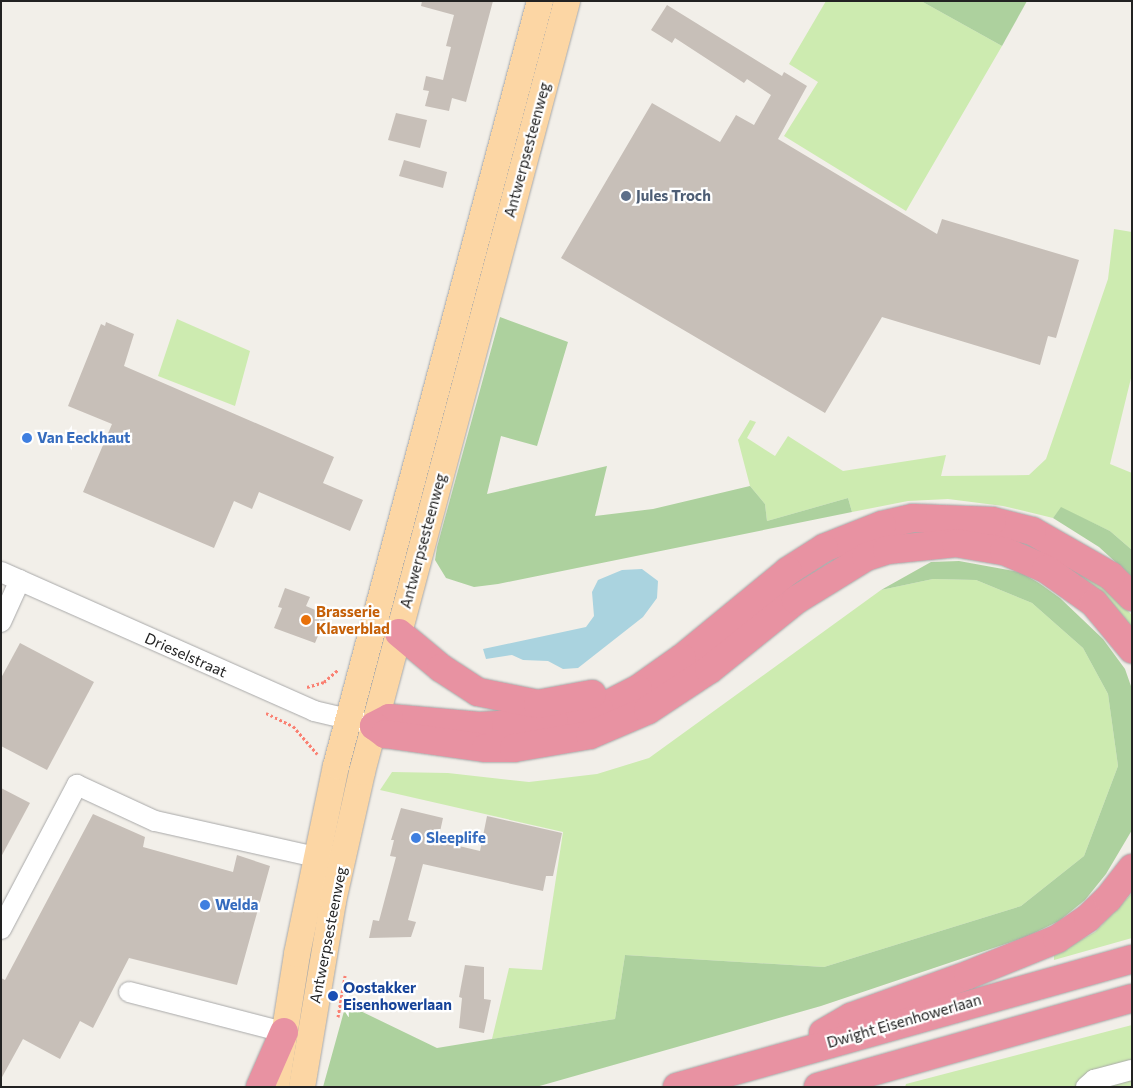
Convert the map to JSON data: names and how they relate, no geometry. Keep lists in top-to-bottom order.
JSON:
{
  "streets": {
    "highway": ["Dwight Eisenhowerlaan"],
    "main road": ["Antwerpsesteenweg"],
    "street": ["Drieselstraat"]
  },
  "crossings": [
    ["Antwerpsesteenweg", "Drieselstraat"]
  ],
  "places": [
    "Jules Troch",
    "Van Eeckhaut",
    "Brasserie Klaverblad",
    "Sleeplife",
    "Welda",
    "Oostakker Eisenhowerlaan"
  ]
}
